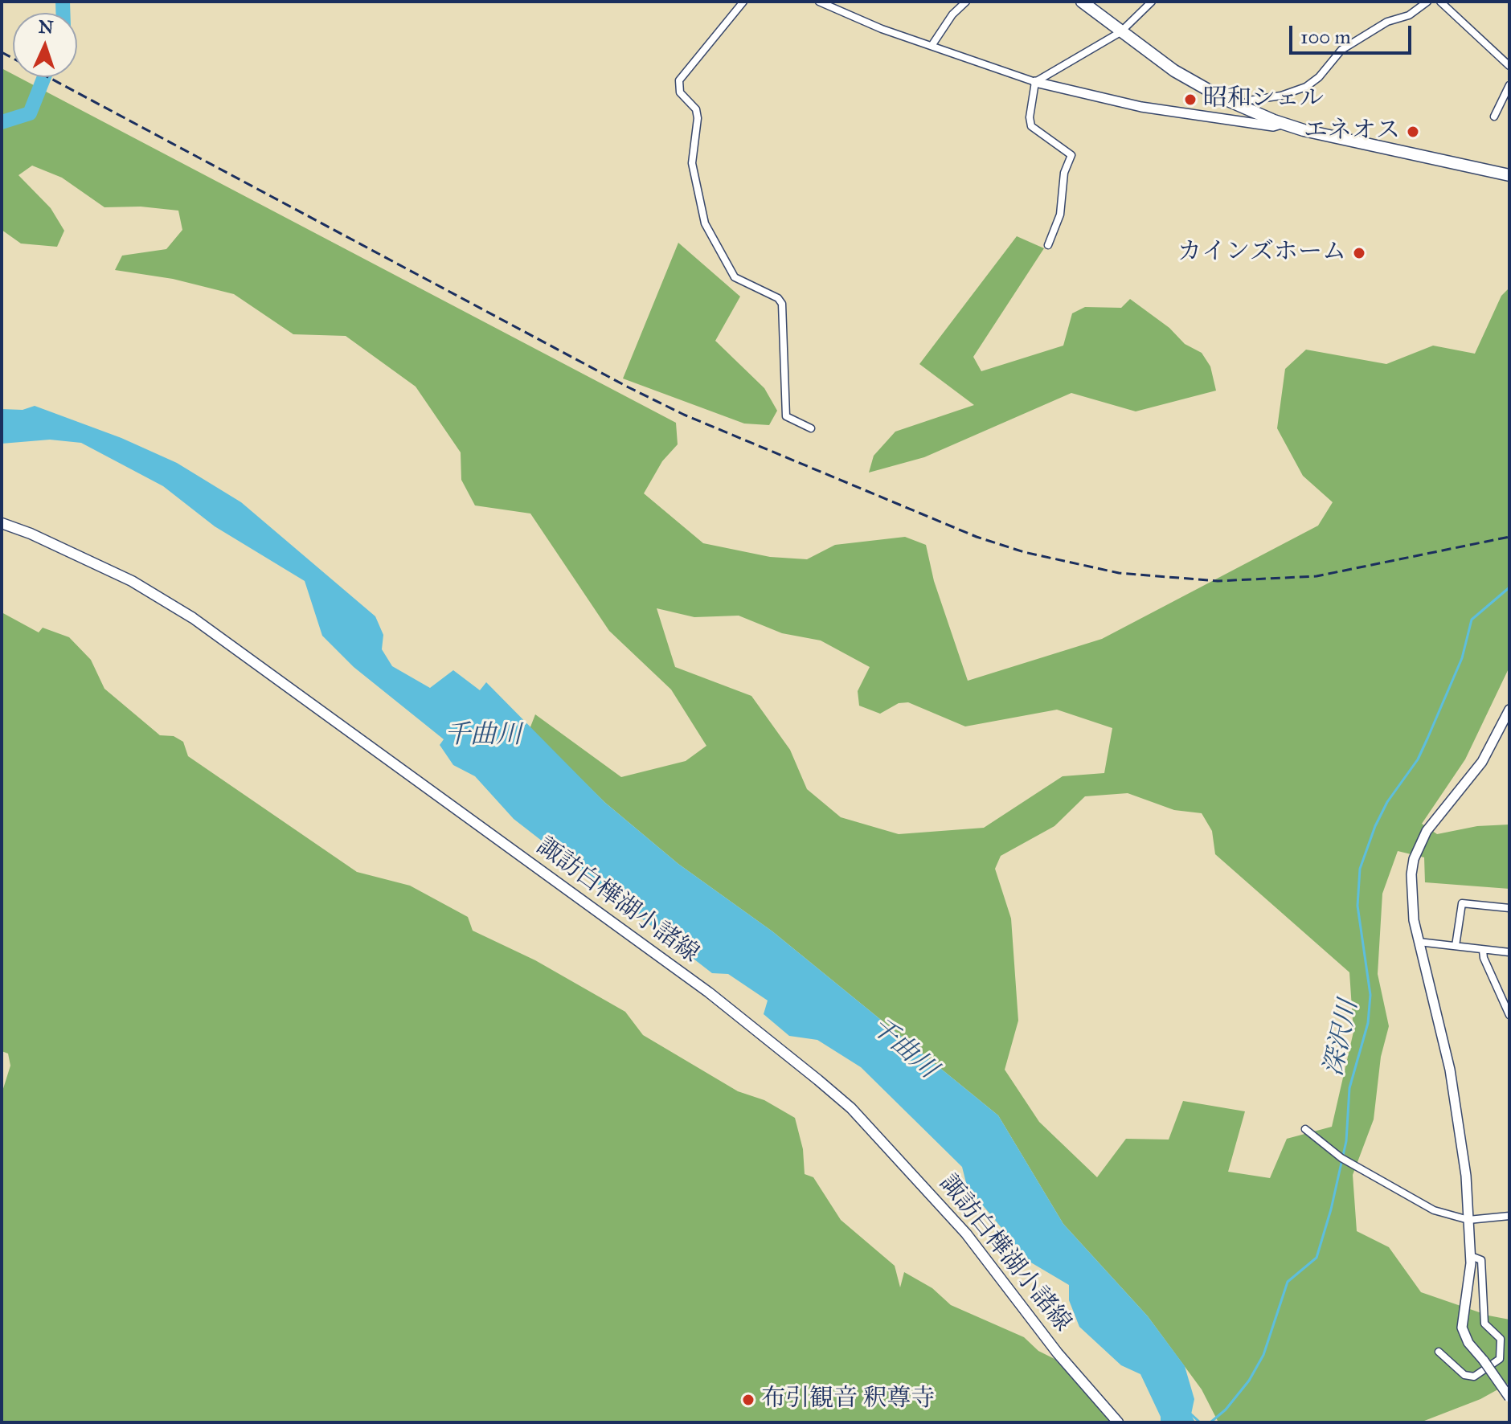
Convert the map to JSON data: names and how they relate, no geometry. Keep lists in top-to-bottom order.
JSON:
{
  "streets": {
    "main road": ["諏訪白樺湖小諸線"]
  },
  "water": ["千曲川", "深沢川"],
  "places": [
    "昭和シェル",
    "エネオス",
    "カインズホーム",
    "布引観音 釈尊寺"
  ],
  "scale_bar": "100 m",
  "north": "top"
}
